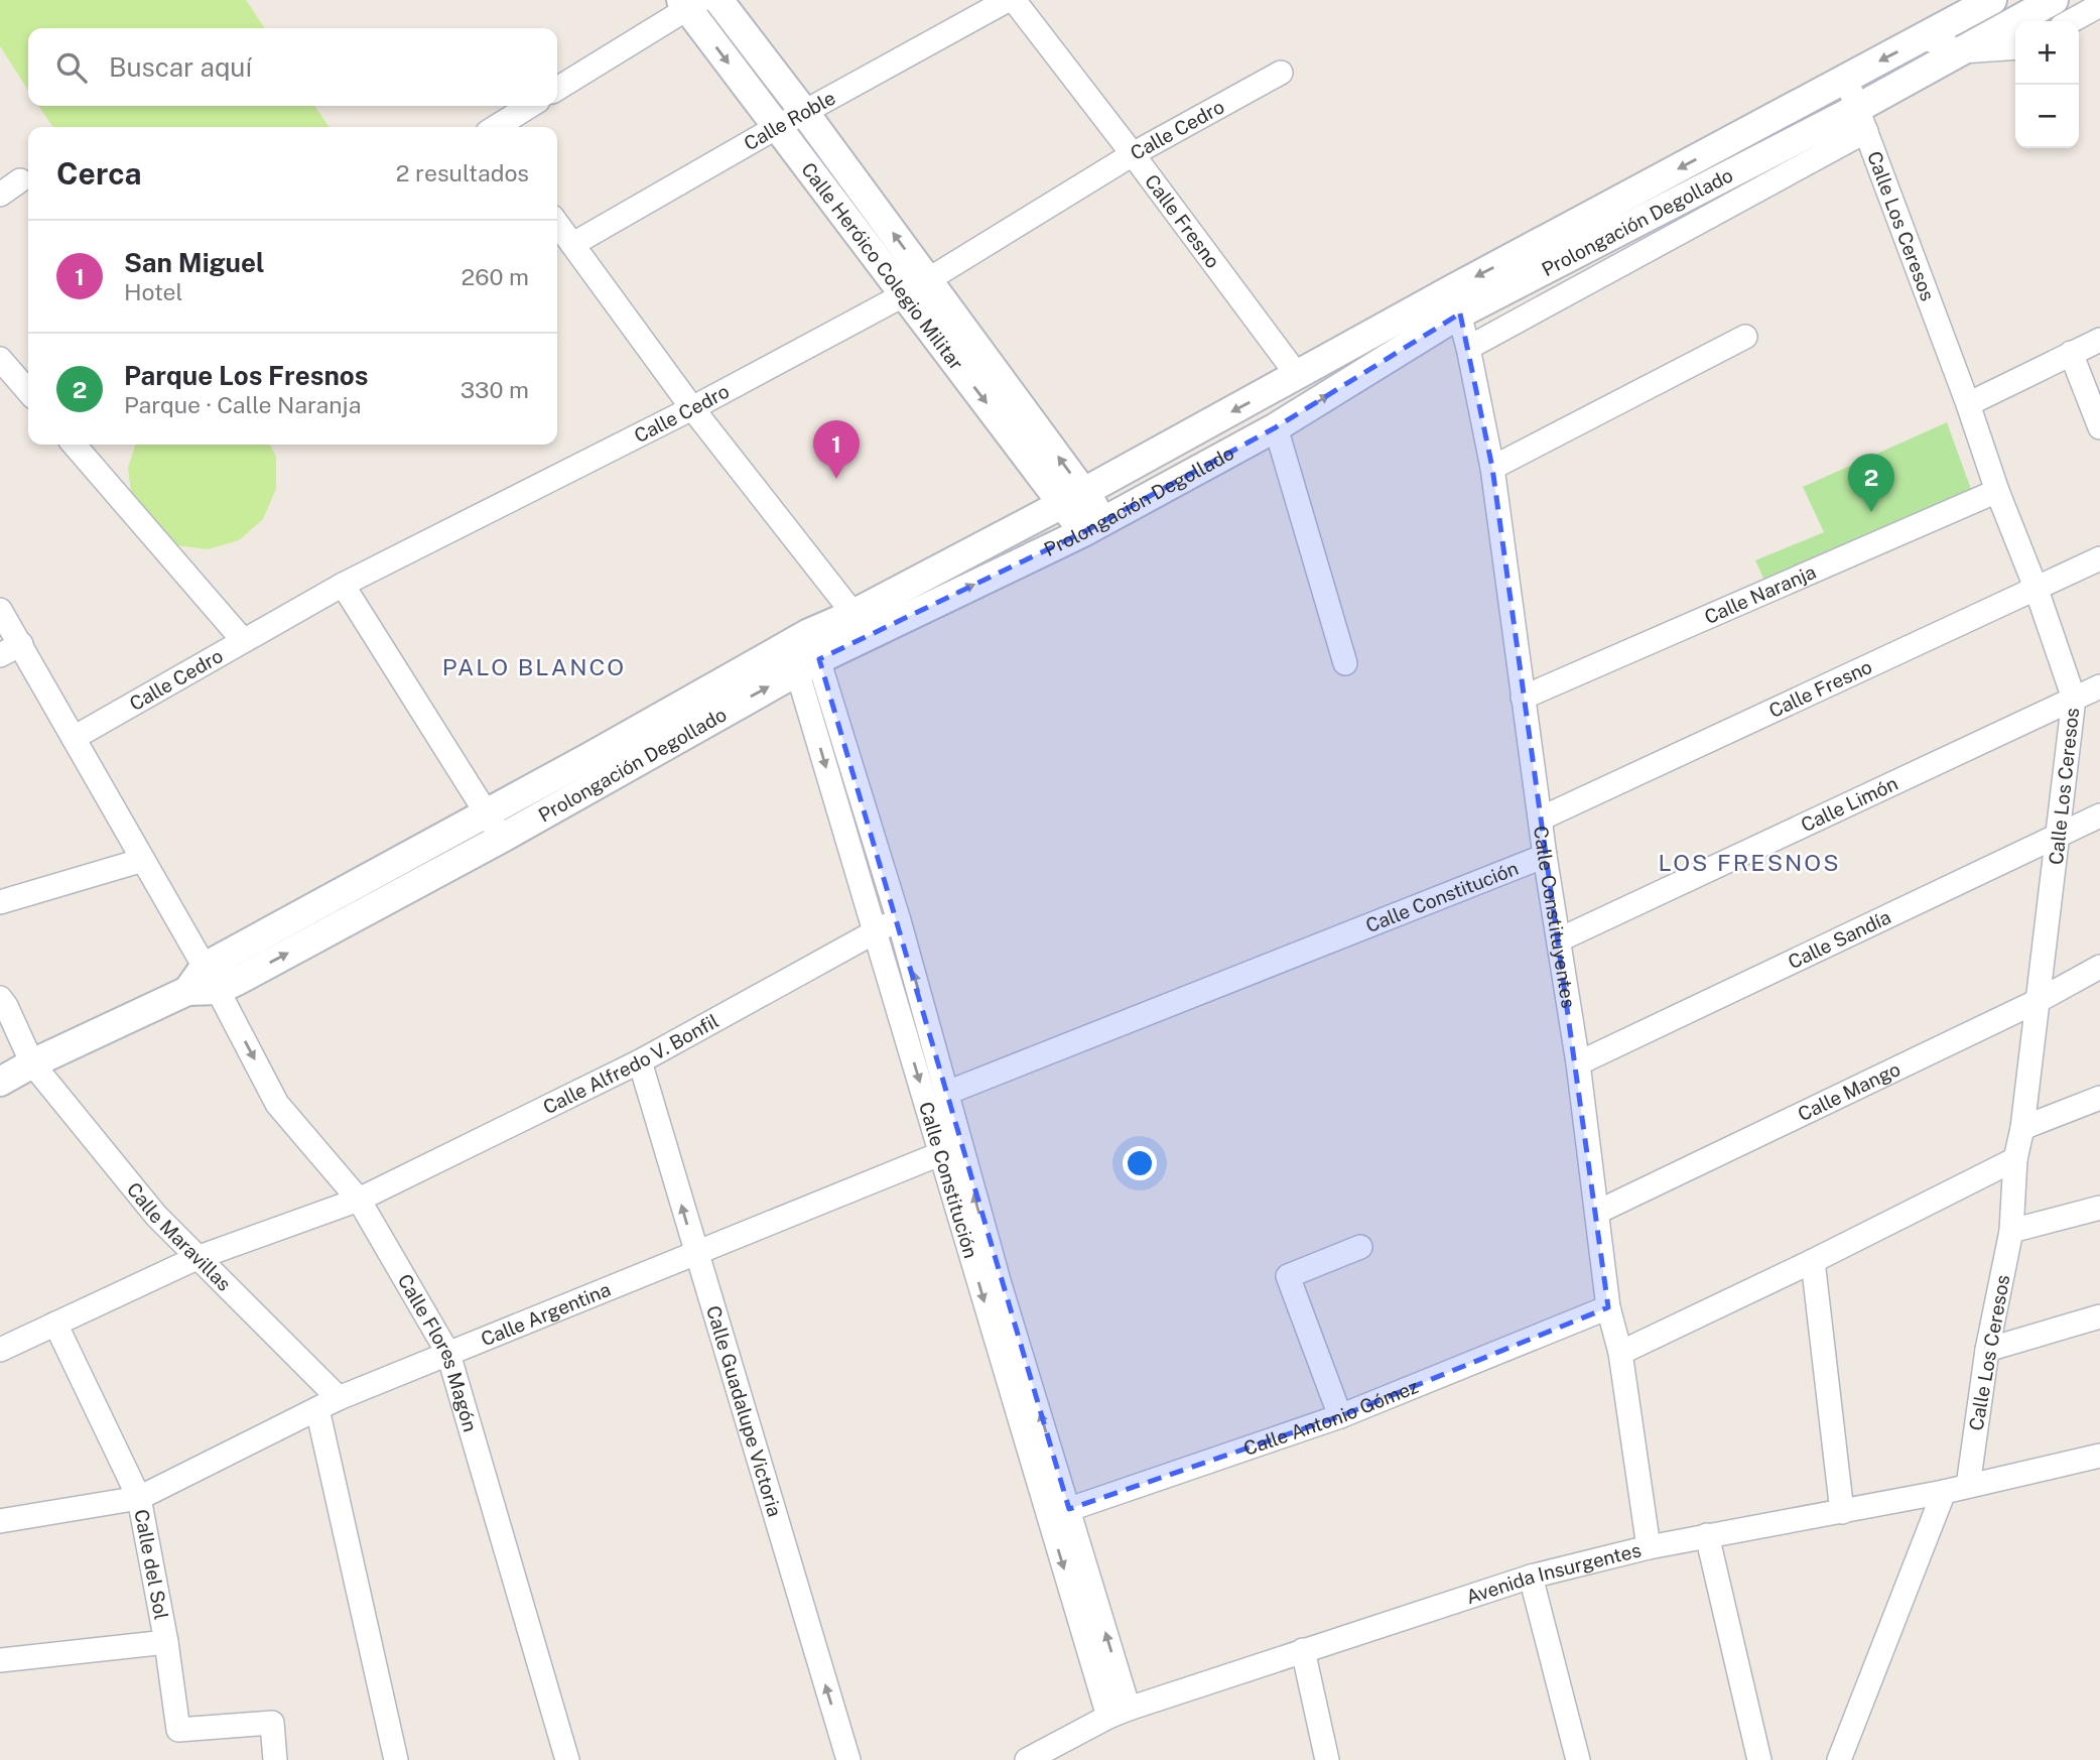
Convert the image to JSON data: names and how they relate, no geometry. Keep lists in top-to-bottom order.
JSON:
{
  "streets": {
    "street": [
      "Calle Roble",
      "Calle Cedro",
      "Calle Fresno",
      "Prolongación Degollado",
      "Calle Los Ceresos",
      "Calle Heróico Colegio Militar",
      "Calle Naranja",
      "Calle Limón",
      "Calle Constitución",
      "Calle Constituyentes",
      "Calle Sandía",
      "Calle Alfredo V. Bonfil",
      "Calle Mango",
      "Calle Maravillas",
      "Calle Argentina",
      "Calle Flores Magón",
      "Calle Guadalupe Victoria",
      "Calle Antonio Gómez",
      "Calle del Sol",
      "Avenida Insurgentes"
    ]
  },
  "crossings": [
    ["Calle Roble", "Calle Heróico Colegio Militar"],
    ["Calle Cedro", "Calle Fresno"],
    ["Calle Cedro", "Calle Heróico Colegio Militar"],
    ["Calle Cedro", "Calle Flores Magón"],
    ["Calle Fresno", "Prolongación Degollado"],
    ["Calle Fresno", "Calle Los Ceresos"],
    ["Calle Fresno", "Calle Constituyentes"],
    ["Prolongación Degollado", "Calle Los Ceresos"],
    ["Prolongación Degollado", "Calle Heróico Colegio Militar"],
    ["Prolongación Degollado", "Calle Constitución"],
    ["Prolongación Degollado", "Calle Constituyentes"],
    ["Prolongación Degollado", "Calle Flores Magón"],
    ["Calle Los Ceresos", "Calle Naranja"],
    ["Calle Los Ceresos", "Calle Limón"],
    ["Calle Los Ceresos", "Calle Sandía"],
    ["Calle Los Ceresos", "Calle Mango"],
    ["Calle Los Ceresos", "Avenida Insurgentes"],
    ["Calle Naranja", "Calle Constituyentes"],
    ["Calle Limón", "Calle Constituyentes"],
    ["Calle Constitución", "Calle Constituyentes"],
    ["Calle Constitución", "Calle Alfredo V. Bonfil"],
    ["Calle Constitución", "Calle Argentina"],
    ["Calle Constitución", "Calle Antonio Gómez"],
    ["Calle Constitución", "Avenida Insurgentes"],
    ["Calle Constituyentes", "Calle Sandía"],
    ["Calle Constituyentes", "Calle Mango"],
    ["Calle Constituyentes", "Calle Antonio Gómez"],
    ["Calle Constituyentes", "Avenida Insurgentes"],
    ["Calle Alfredo V. Bonfil", "Calle Maravillas"],
    ["Calle Alfredo V. Bonfil", "Calle Flores Magón"],
    ["Calle Alfredo V. Bonfil", "Calle Guadalupe Victoria"],
    ["Calle Alfredo V. Bonfil", "Calle del Sol"],
    ["Calle Maravillas", "Calle Argentina"],
    ["Calle Argentina", "Calle Flores Magón"],
    ["Calle Argentina", "Calle Guadalupe Victoria"],
    ["Calle Argentina", "Calle del Sol"]
  ],
  "one_way": ["Calle Guadalupe Victoria"],
  "districts": ["PALO BLANCO", "LOS FRESNOS"],
  "page": {
    "map_buttons": ["+", "−"],
    "search": "Buscar aquí",
    "heading": ["Cerca", "2 resultados"],
    "list": [
      {
        "mark": "1",
        "name": "San Miguel",
        "note": "Hotel",
        "value": "260 m"
      },
      {
        "mark": "2",
        "name": "Parque Los Fresnos",
        "note": "Parque · Calle Naranja",
        "value": "330 m"
      }
    ],
    "pins": ["1", "2"]
  }
}
